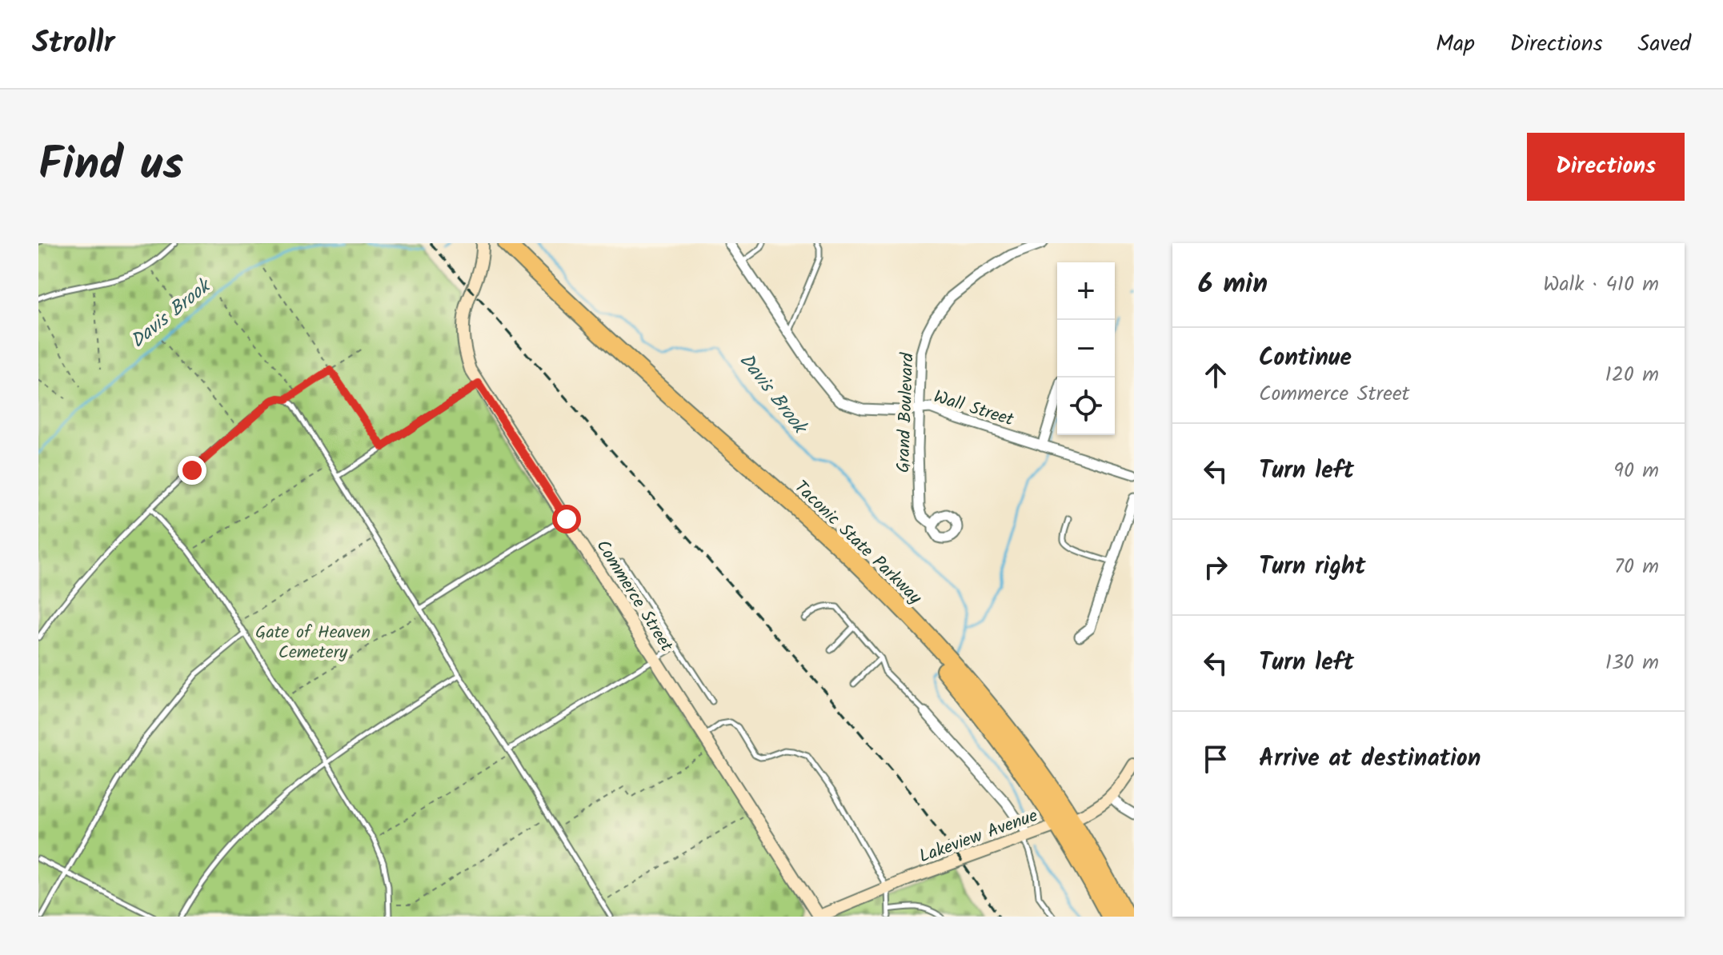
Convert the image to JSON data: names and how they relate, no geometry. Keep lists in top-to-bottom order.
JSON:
{
  "streets": {
    "highway": ["Taconic State Parkway"],
    "street": [
      "Wall Street",
      "Grand Boulevard",
      "Commerce Street",
      "Lakeview Avenue"
    ]
  },
  "crossings": [
    ["Wall Street", "Grand Boulevard"],
    ["Taconic State Parkway", "Lakeview Avenue"],
    ["Commerce Street", "Lakeview Avenue"]
  ],
  "water": ["Davis Brook"],
  "parks": ["Gate of Heaven Cemetery"],
  "page": {
    "header": "Strollr",
    "nav": ["Map", "Directions", "Saved"],
    "title": "Find us",
    "buttons": "Directions",
    "heading": ["6 min", "Walk · 410 m"],
    "map_buttons": ["+", "−"],
    "list": [
      ["Continue", "Commerce Street", "120 m"],
      ["Turn left", "90 m"],
      ["Turn right", "70 m"],
      ["Turn left", "130 m"],
      "Arrive at destination"
    ]
  }
}
